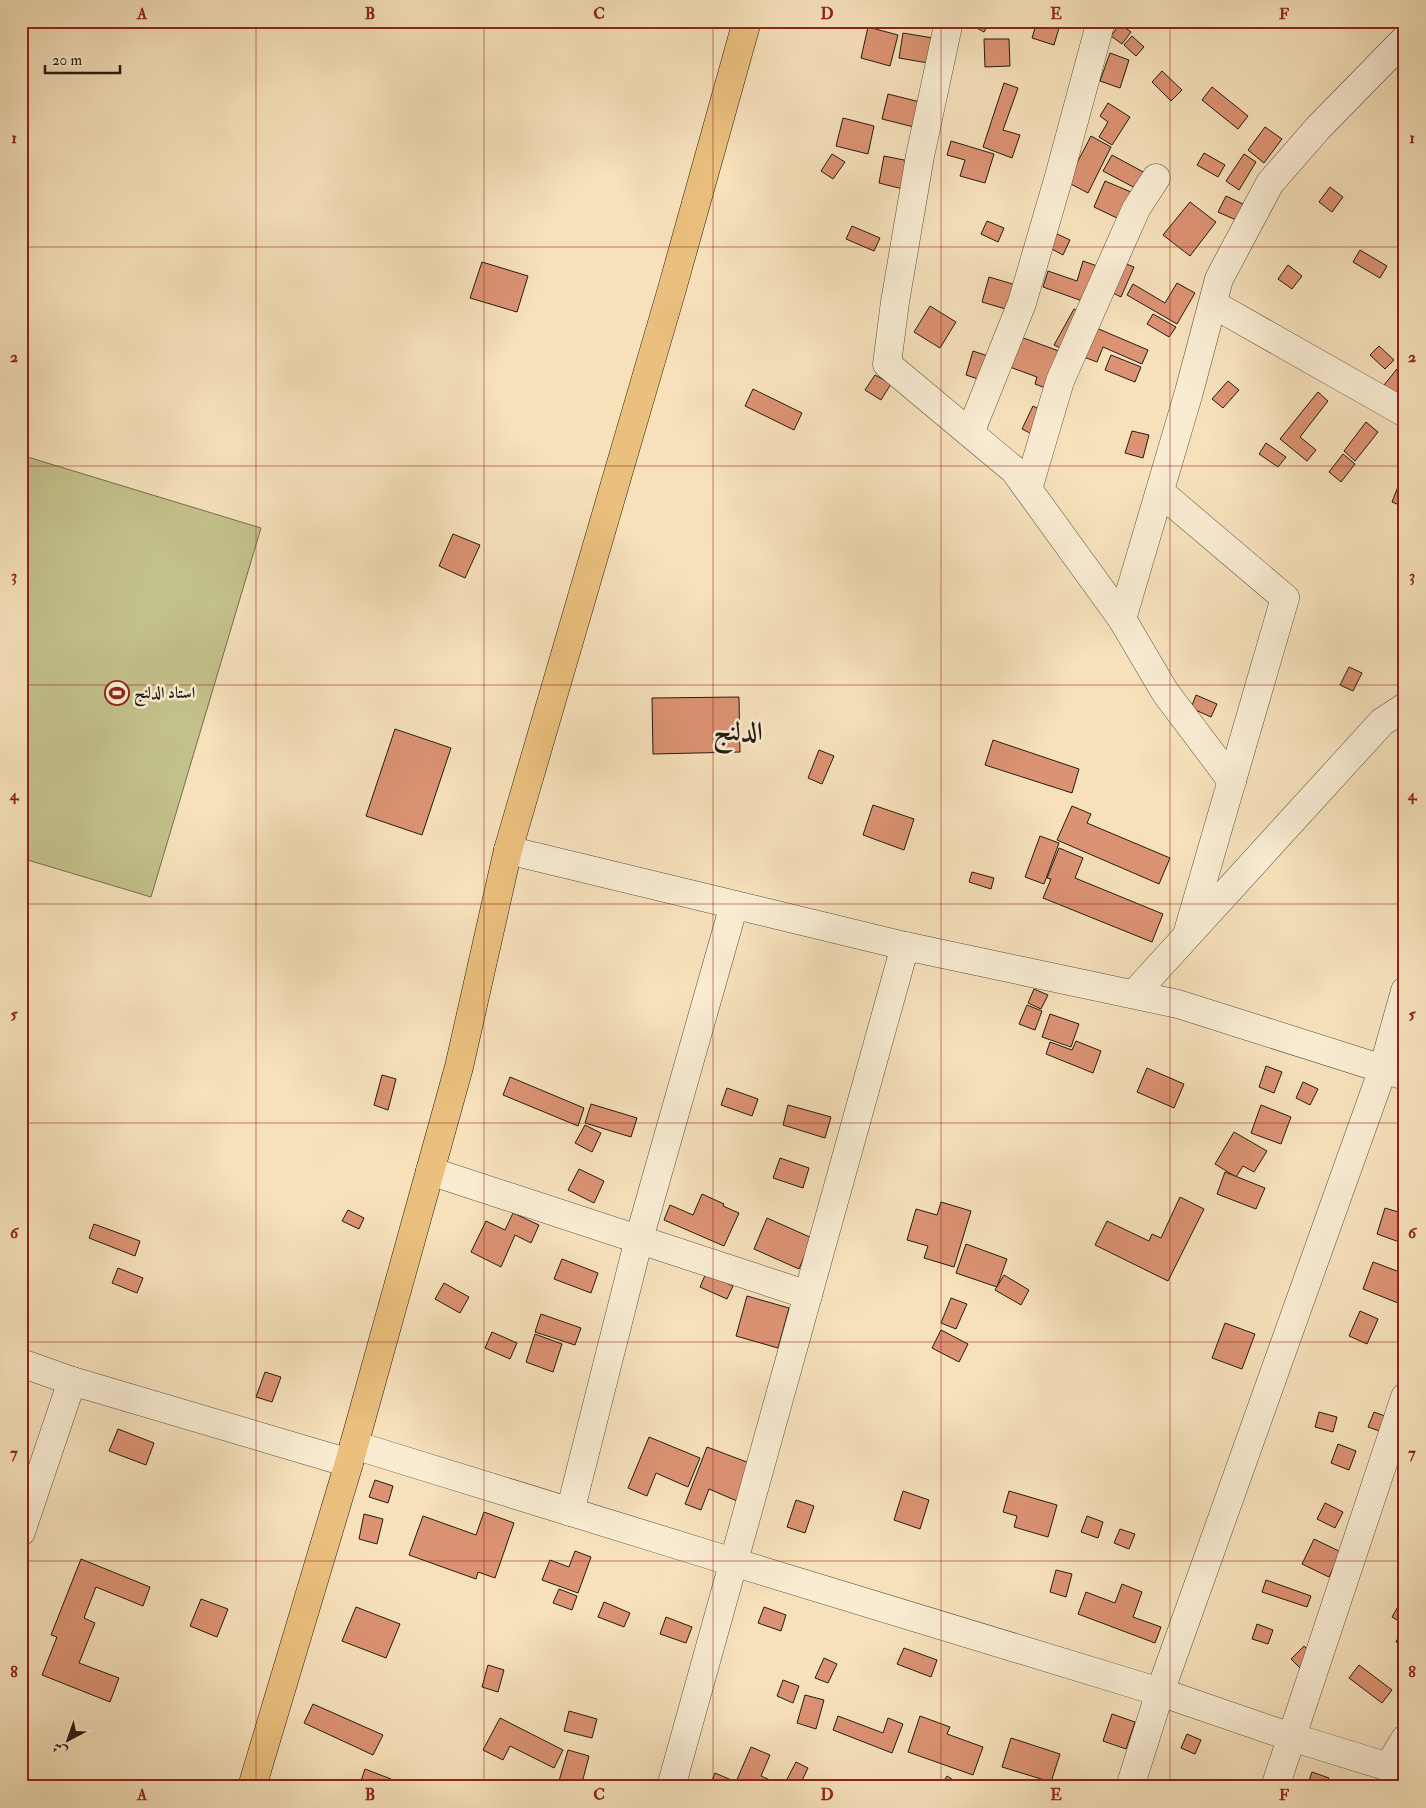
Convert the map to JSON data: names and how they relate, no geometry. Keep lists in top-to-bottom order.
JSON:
{
  "districts": ["الدلنج"],
  "places": {
    "sports": ["استاد الدلنج"]
  },
  "scale_bar": "20 m",
  "north": "bottom left",
  "grid": {
    "columns": [
      "A",
      "B",
      "C",
      "D",
      "E",
      "F"
    ],
    "rows": [
      "1",
      "2",
      "3",
      "4",
      "5",
      "6",
      "7",
      "8"
    ]
  }
}
